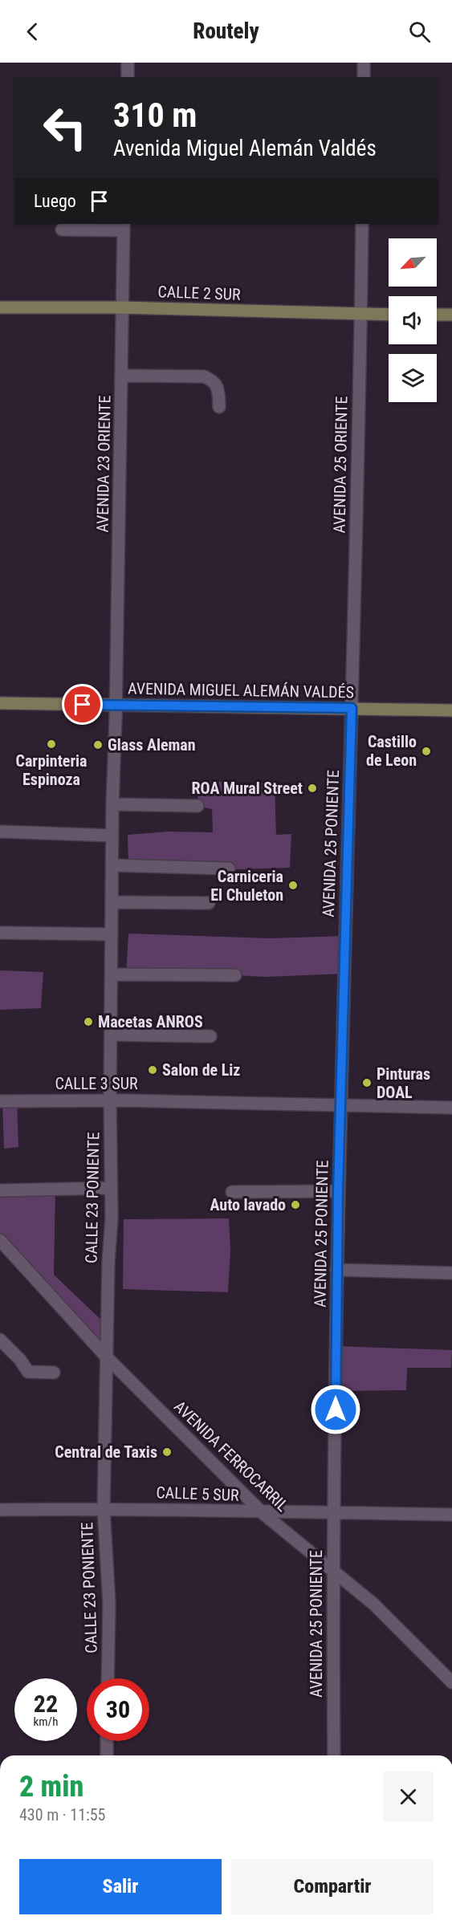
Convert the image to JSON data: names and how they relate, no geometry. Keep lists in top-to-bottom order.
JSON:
{
  "streets": {
    "main road": ["CALLE 2 SUR", "AVENIDA MIGUEL ALEMÁN VALDÉS"],
    "street": [
      "AVENIDA 23 ORIENTE",
      "AVENIDA 25 ORIENTE",
      "AVENIDA 25 PONIENTE",
      "CALLE 3 SUR",
      "CALLE 23 PONIENTE",
      "AVENIDA FERROCARRIL",
      "CALLE 5 SUR"
    ]
  },
  "crossings": [
    ["CALLE 2 SUR", "AVENIDA 23 ORIENTE"],
    ["CALLE 2 SUR", "AVENIDA 25 ORIENTE"],
    ["AVENIDA 23 ORIENTE", "AVENIDA MIGUEL ALEMÁN VALDÉS"],
    ["AVENIDA 23 ORIENTE", "CALLE 23 PONIENTE"],
    ["AVENIDA 25 ORIENTE", "AVENIDA MIGUEL ALEMÁN VALDÉS"],
    ["AVENIDA 25 ORIENTE", "AVENIDA 25 PONIENTE"],
    ["AVENIDA MIGUEL ALEMÁN VALDÉS", "AVENIDA 25 PONIENTE"],
    ["AVENIDA MIGUEL ALEMÁN VALDÉS", "CALLE 23 PONIENTE"],
    ["AVENIDA 25 PONIENTE", "CALLE 3 SUR"],
    ["AVENIDA 25 PONIENTE", "AVENIDA FERROCARRIL"],
    ["AVENIDA 25 PONIENTE", "CALLE 5 SUR"],
    ["CALLE 3 SUR", "CALLE 23 PONIENTE"],
    ["CALLE 23 PONIENTE", "AVENIDA FERROCARRIL"],
    ["CALLE 23 PONIENTE", "CALLE 5 SUR"],
    ["AVENIDA FERROCARRIL", "CALLE 5 SUR"]
  ],
  "places": [
    "Carpinteria Espinoza",
    "Glass Aleman",
    "Castillo de Leon",
    "ROA Mural Street",
    "Carniceria El Chuleton",
    "Macetas ANROS",
    "Salon de Liz",
    "Pinturas DOAL",
    "Auto lavado",
    "Central de Taxis"
  ],
  "north": "bottom left",
  "page": {
    "header": "Routely",
    "turn": ["310 m", "Avenida Miguel Alemán Valdés"],
    "then": "Luego",
    "speed": "22 km/h",
    "limit": "30",
    "heading": ["2 min", "430 m · 11:55"],
    "buttons": ["Salir", "Compartir"]
  }
}
